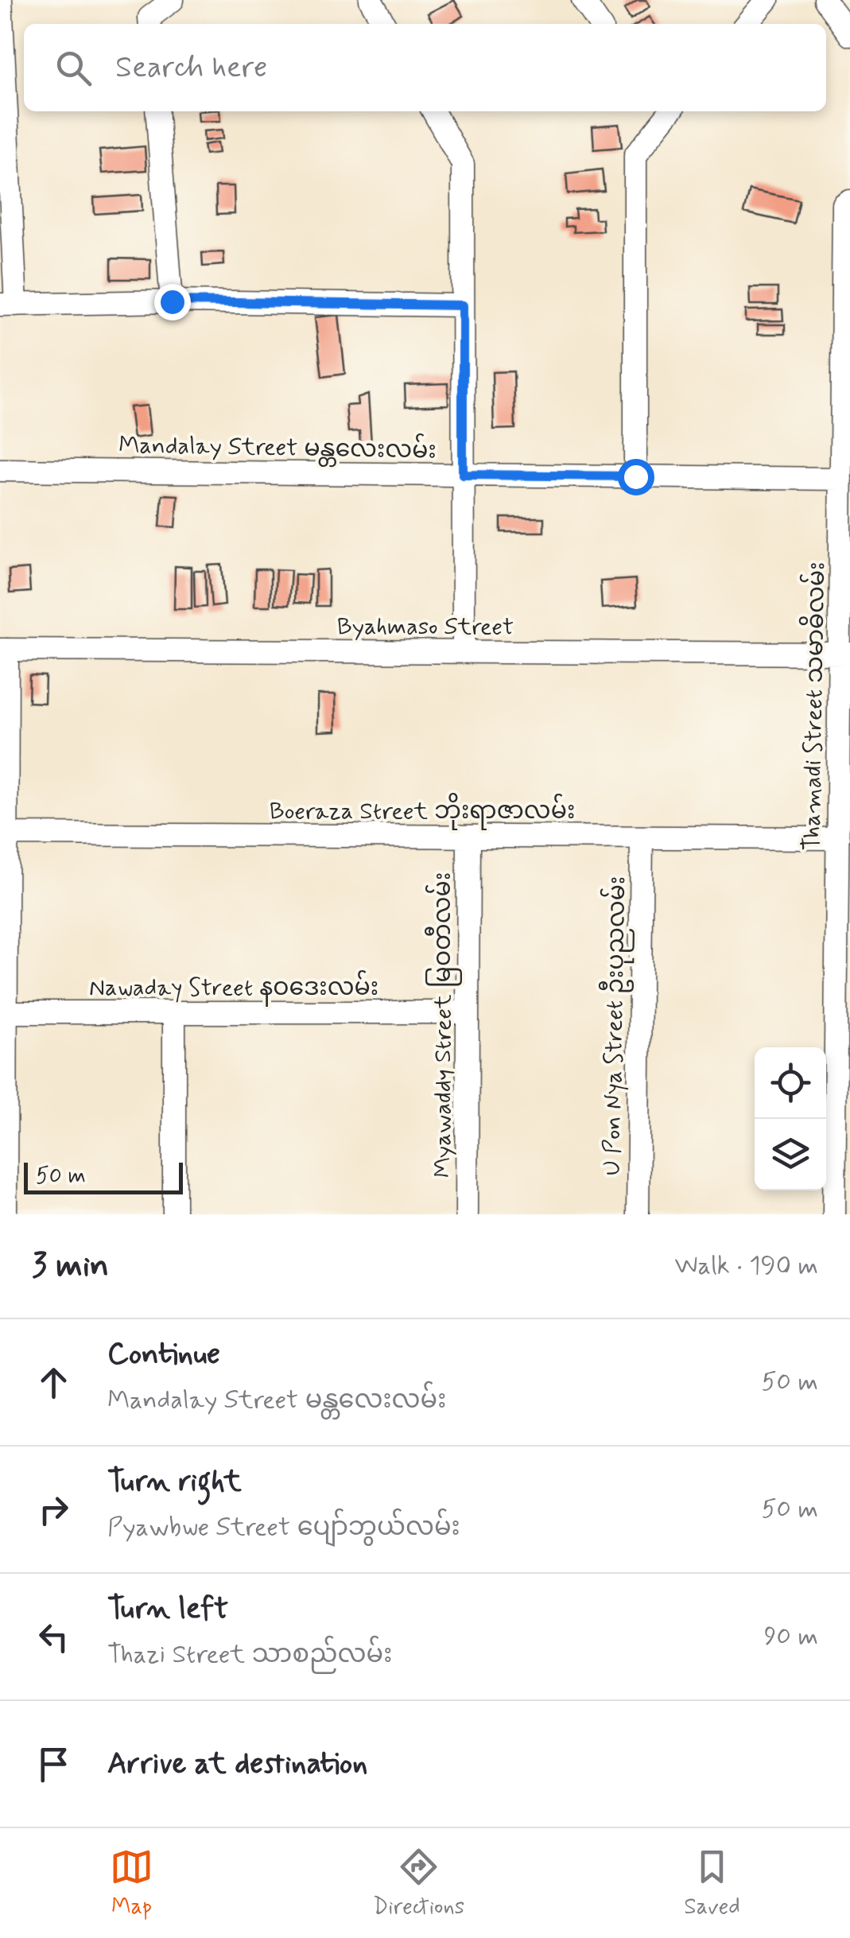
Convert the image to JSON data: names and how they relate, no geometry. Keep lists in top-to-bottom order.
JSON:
{
  "streets": {
    "street": [
      "Mandalay Street မန္တလေးလမ်း",
      "Byahmaso Street",
      "Thamadi Street သမာဓိလမ်း",
      "Boeraza Street ဘိုးရာဇာလမ်း",
      "Nawaday Street နဝဒေးလမ်း",
      "Myawaddy Street မြဝတီလမ်း",
      "U Pon Nya Street ဦးပုညလမ်း"
    ]
  },
  "crossings": [
    ["Mandalay Street မန္တလေးလမ်း", "Thamadi Street သမာဓိလမ်း"],
    ["Byahmaso Street", "Thamadi Street သမာဓိလမ်း"],
    ["Thamadi Street သမာဓိလမ်း", "Boeraza Street ဘိုးရာဇာလမ်း"],
    ["Boeraza Street ဘိုးရာဇာလမ်း", "Myawaddy Street မြဝတီလမ်း"],
    ["Boeraza Street ဘိုးရာဇာလမ်း", "U Pon Nya Street ဦးပုညလမ်း"],
    ["Nawaday Street နဝဒေးလမ်း", "Myawaddy Street မြဝတီလမ်း"]
  ],
  "scale_bar": "50 m",
  "page": {
    "search": "Search here",
    "scale": "50 m",
    "heading": ["3 min", "Walk · 190 m"],
    "list": [
      ["Continue", "Mandalay Street မန္တလေးလမ်း", "50 m"],
      ["Turn right", "Pyawbwe Street ပျော်ဘွယ်လမ်း", "50 m"],
      ["Turn left", "Thazi Street သာစည်လမ်း", "90 m"],
      "Arrive at destination"
    ],
    "nav": ["Map", "Directions", "Saved"]
  }
}
